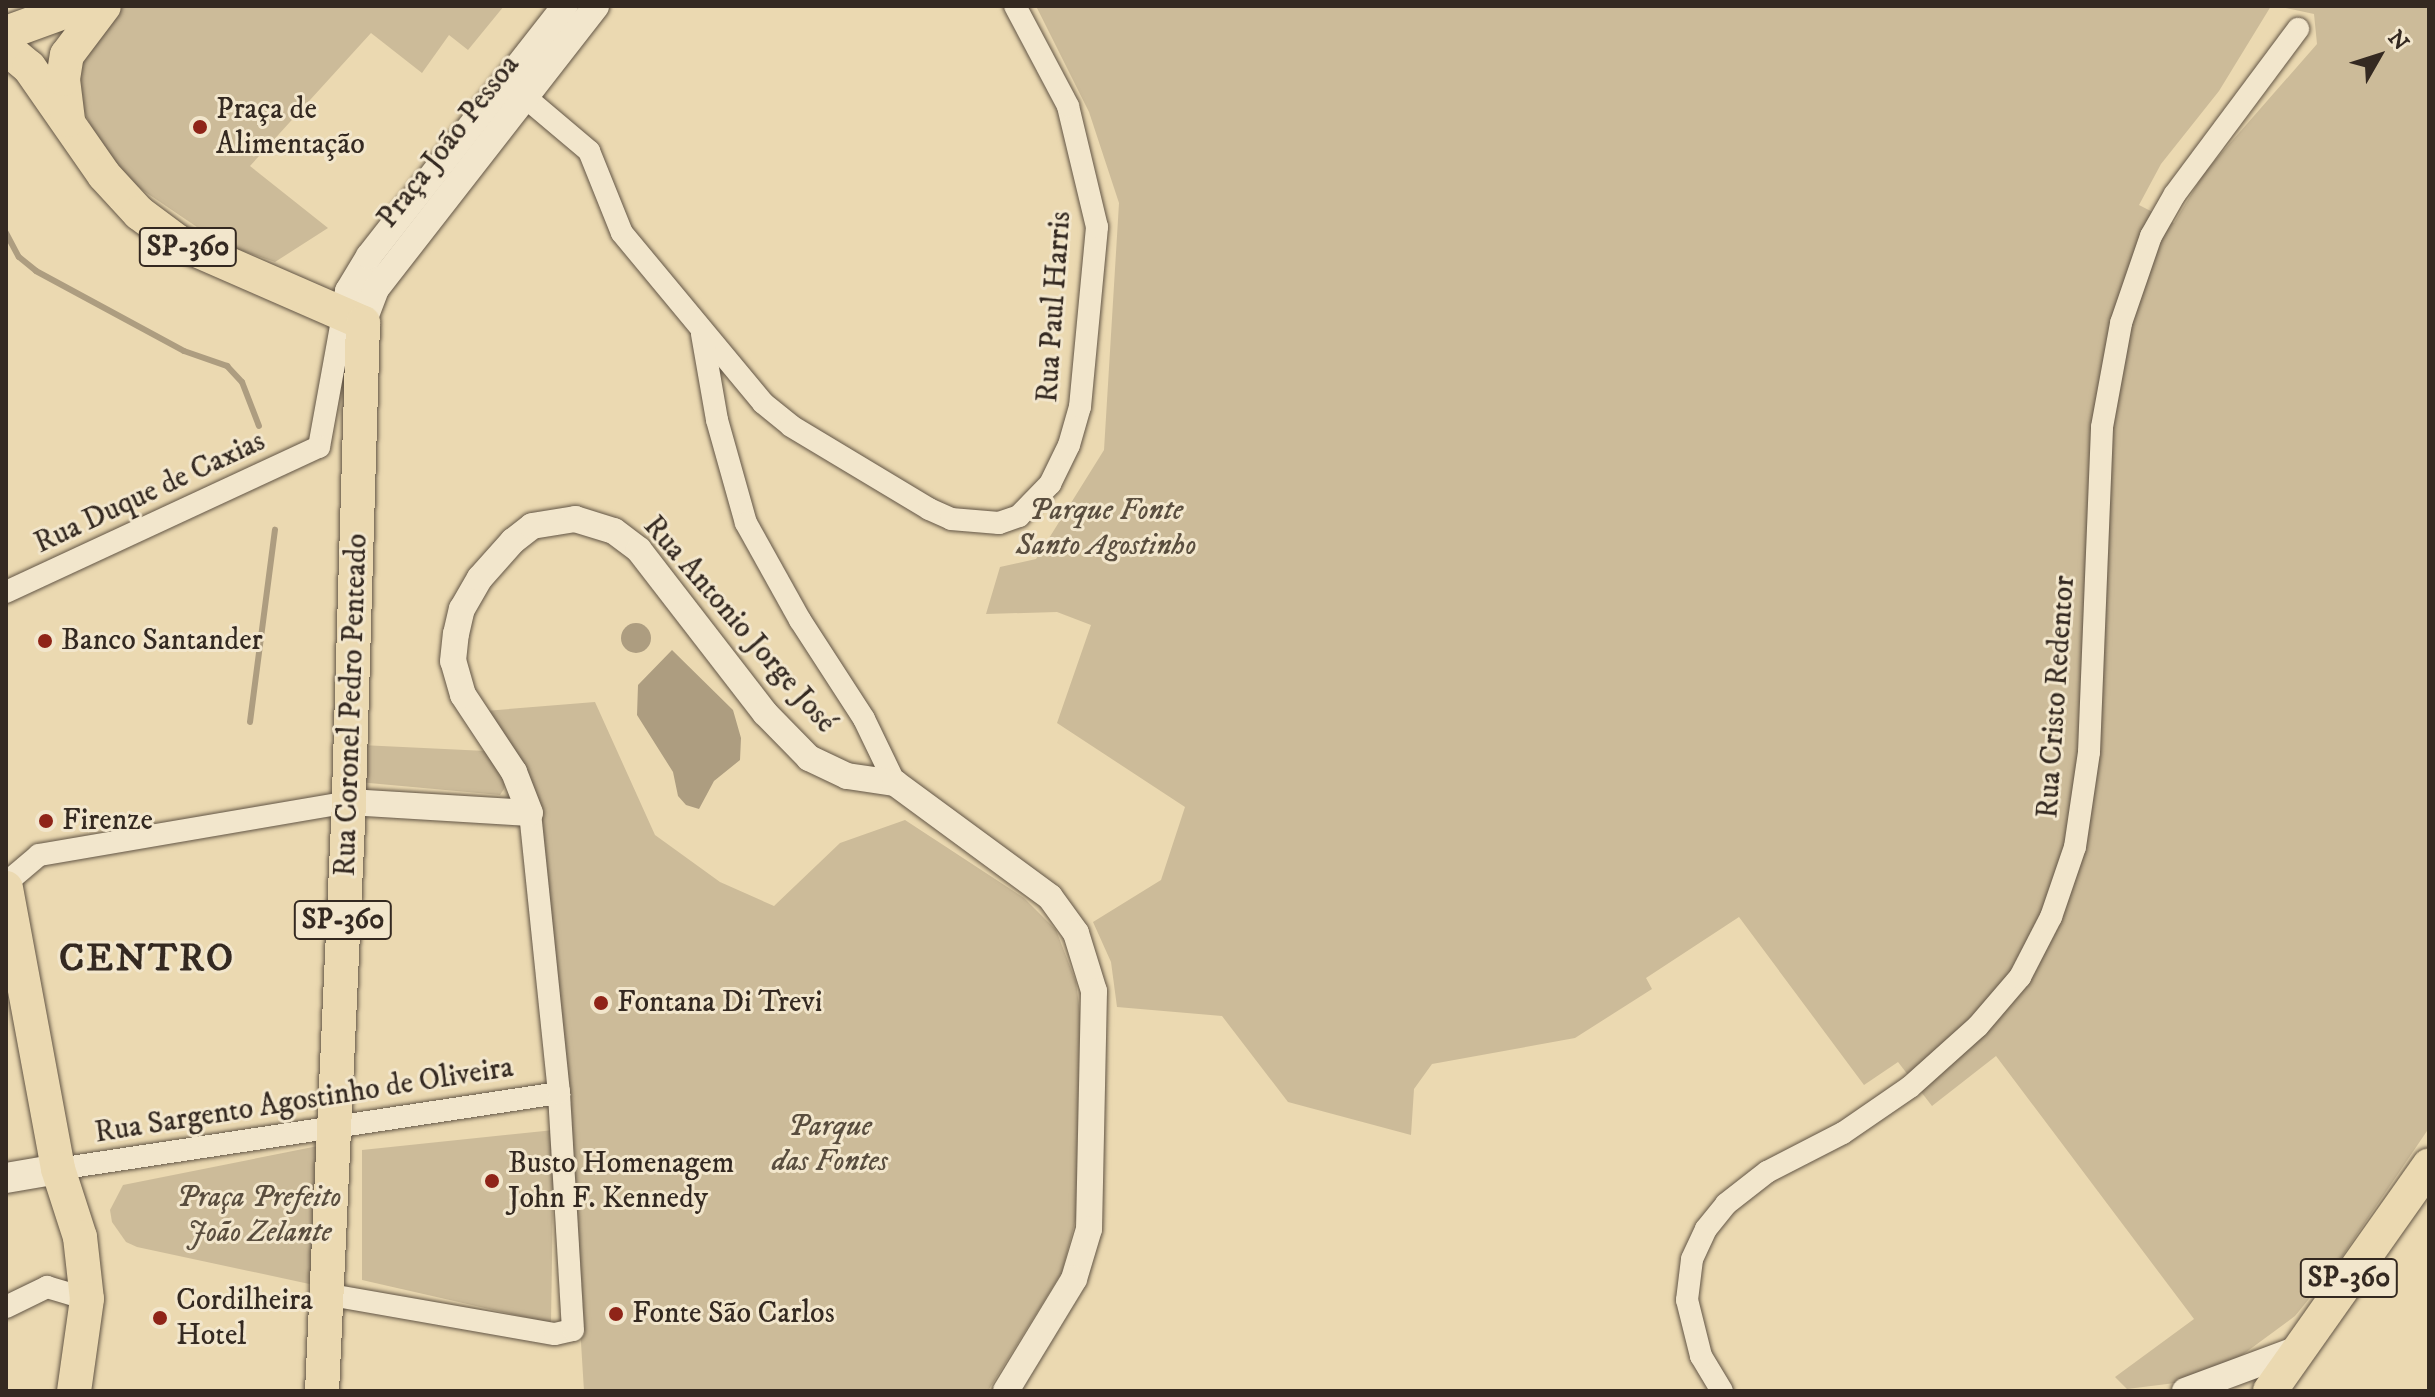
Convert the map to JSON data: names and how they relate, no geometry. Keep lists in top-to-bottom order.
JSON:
{
  "streets": {
    "main road": ["SP-360", "Rua Coronel Pedro Penteado"],
    "street": [
      "Praça João Pessoa",
      "Rua Paul Harris",
      "Rua Duque de Caxias",
      "Rua Antonio Jorge José",
      "Rua Cristo Redentor",
      "Rua Sargento Agostinho de Oliveira"
    ]
  },
  "crossings": [
    ["Praça João Pessoa", "SP-360"],
    ["Praça João Pessoa", "Rua Coronel Pedro Penteado"],
    ["SP-360", "Rua Coronel Pedro Penteado"],
    ["Rua Coronel Pedro Penteado", "Rua Sargento Agostinho de Oliveira"]
  ],
  "districts": ["CENTRO"],
  "parks": ["Parque Fonte Santo Agostinho", "Parque das Fontes", "Praça Prefeito João Zelante"],
  "places": [
    "Praça de Alimentação",
    "Banco Santander",
    "Firenze",
    "Fontana Di Trevi",
    "Busto Homenagem John F. Kennedy",
    "Fonte São Carlos",
    "Cordilheira Hotel"
  ],
  "north": "top right"
}
